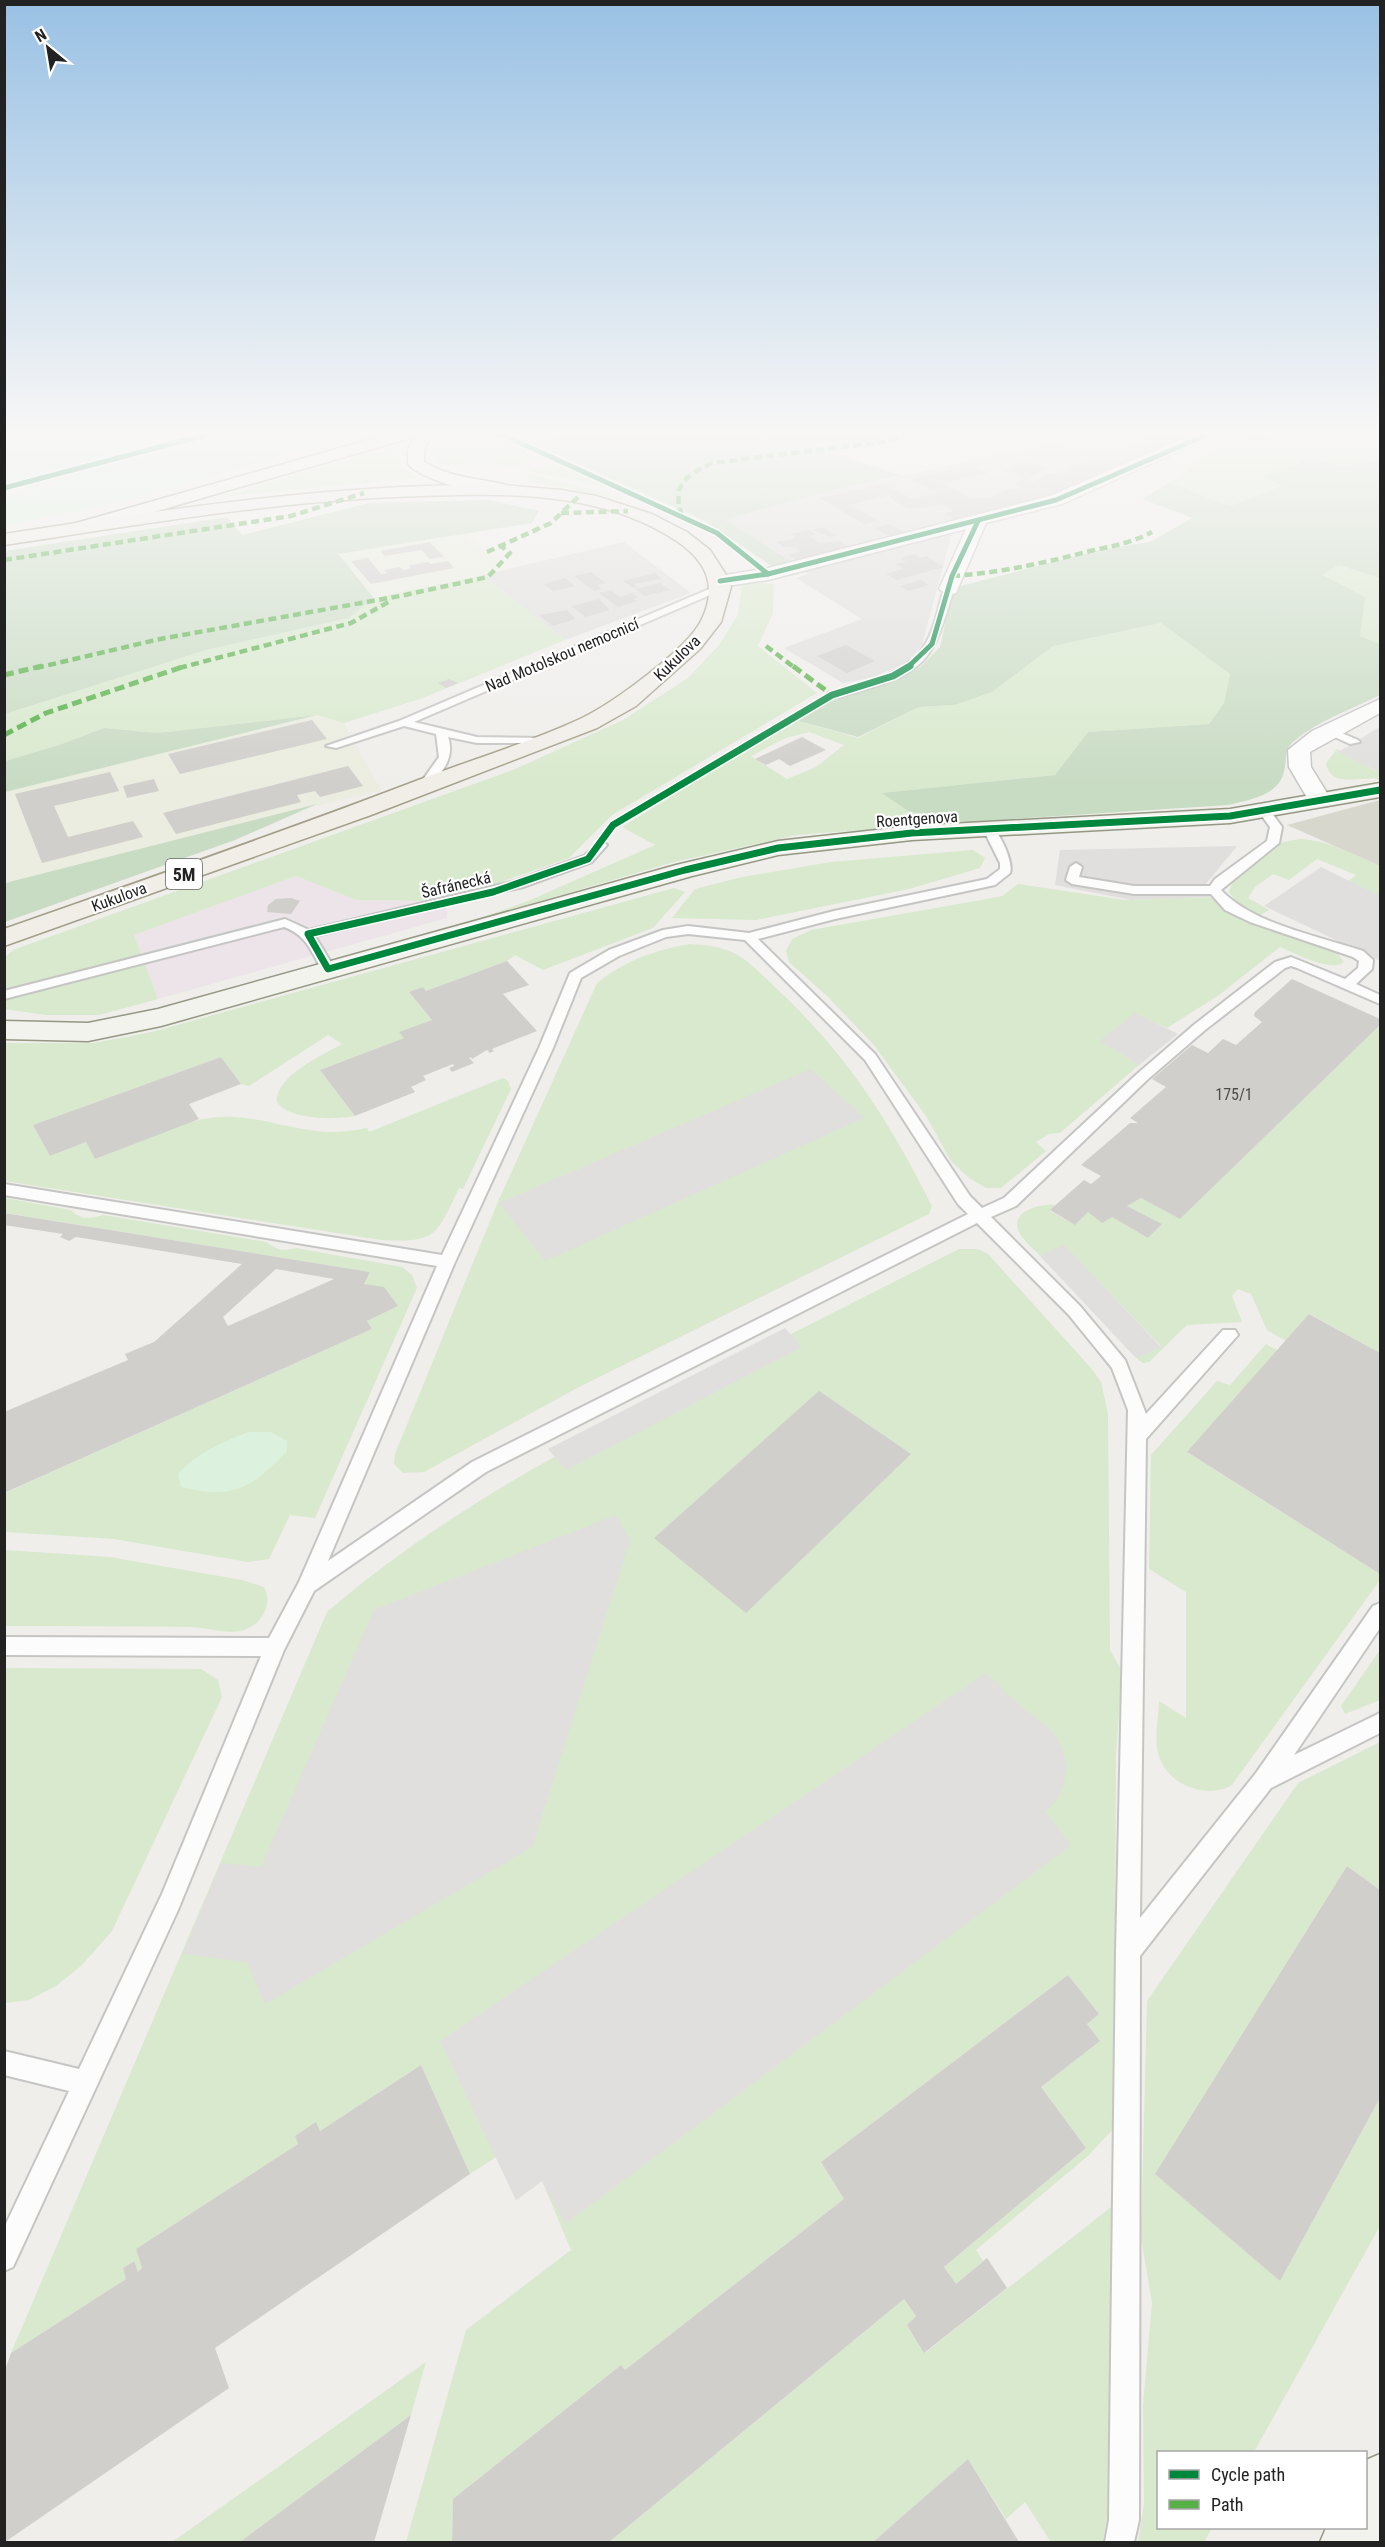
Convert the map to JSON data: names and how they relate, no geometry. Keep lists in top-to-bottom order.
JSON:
{
  "streets": {
    "main road": ["Kukulova", "5M"],
    "street": ["Nad Motolskou nemocnicí", "Roentgenova"],
    "lane": ["Šafránecká"]
  },
  "crossings": [
    ["Nad Motolskou nemocnicí", "Kukulova"]
  ],
  "house_numbers": ["175/1"],
  "legend": ["Cycle path", "Path"],
  "north": "top left"
}
